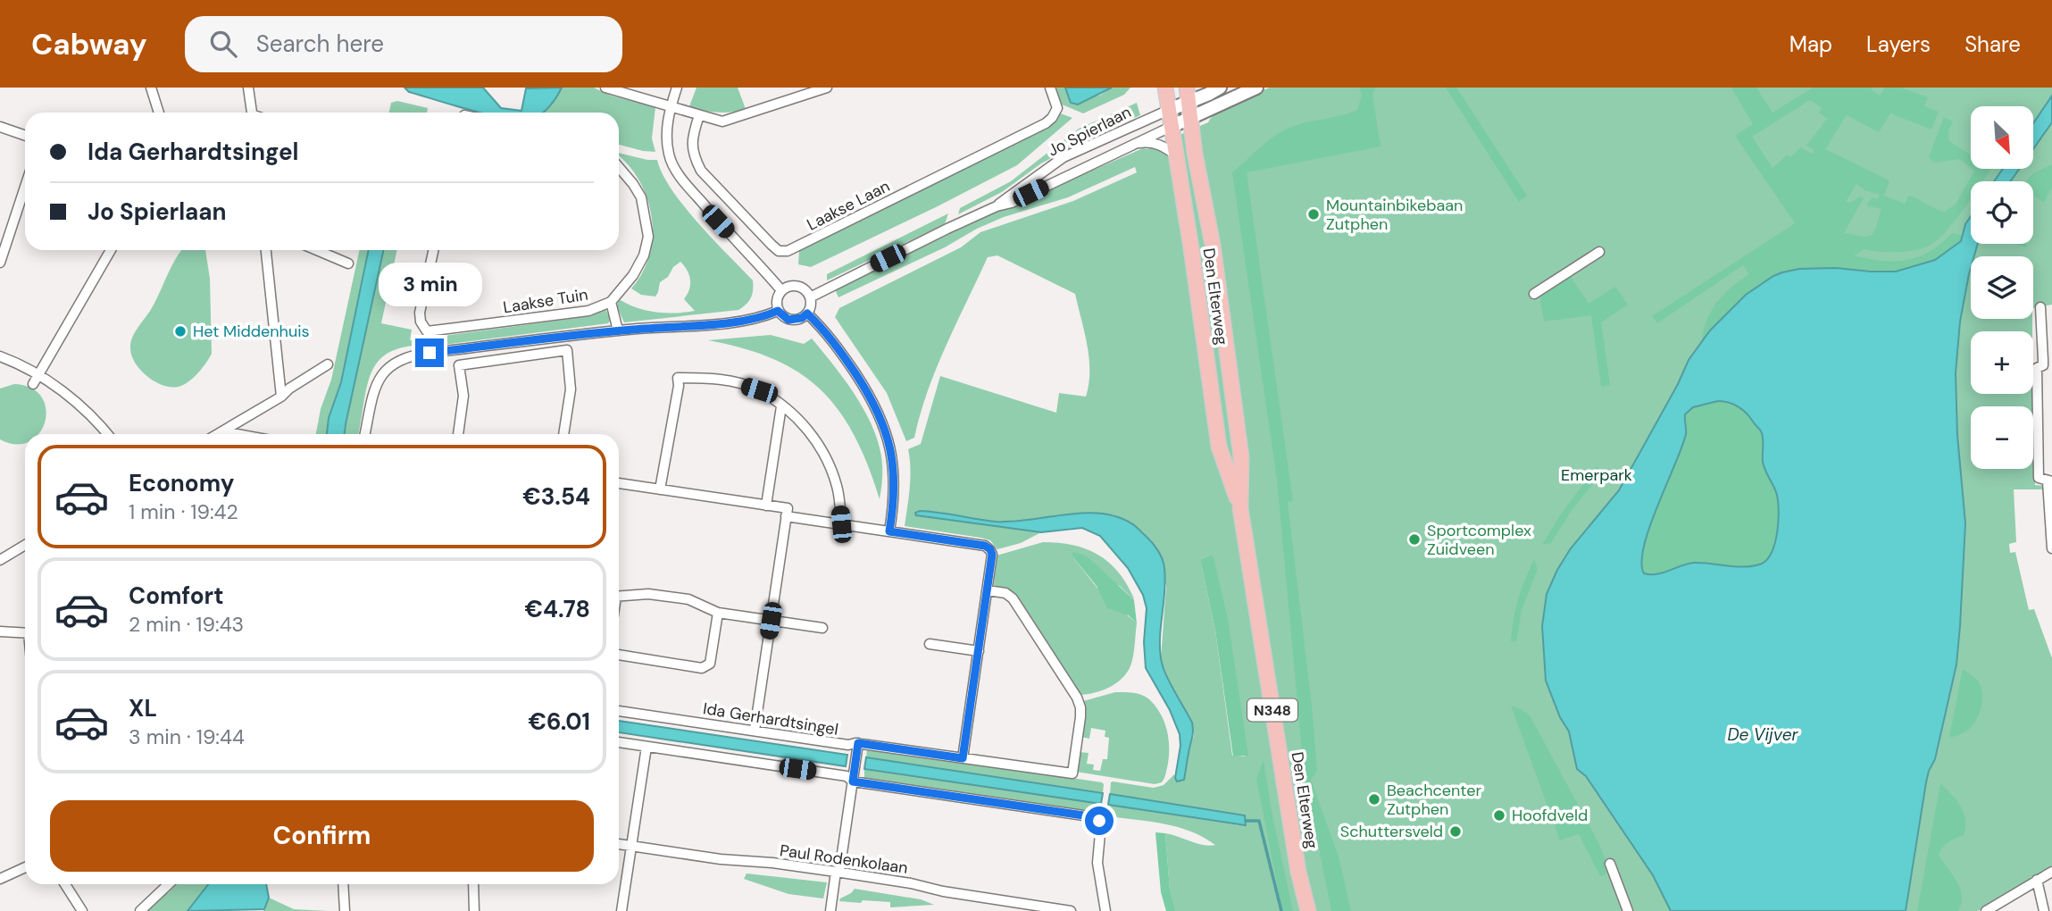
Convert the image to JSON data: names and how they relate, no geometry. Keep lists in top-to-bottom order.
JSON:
{
  "streets": {
    "main road": ["Den Elterweg", "N348"],
    "street": [
      "Jo Spierlaan",
      "Laakse Laan",
      "Laakse Tuin",
      "Ida Gerhardtsingel",
      "Paul Rodenkolaan"
    ]
  },
  "crossings": [
    ["Jo Spierlaan", "Den Elterweg"]
  ],
  "water": ["De Vijver"],
  "parks": ["Emerpark"],
  "places": [
    "Mountainbikebaan Zutphen",
    "Het Middenhuis",
    "Sportcomplex Zuidveen",
    "Beachcenter Zutphen",
    "Hoofdveld",
    "Schuttersveld"
  ],
  "north": "bottom right",
  "page": {
    "header": "Cabway",
    "search": "Search here",
    "nav": ["Map", "Layers", "Share"],
    "map_buttons": ["+", "−"],
    "banner": ["Ida Gerhardtsingel", "Jo Spierlaan"],
    "bubble": "3 min",
    "list": [
      {
        "name": "Economy",
        "note": "1 min · 19:42",
        "value": "€3.54"
      },
      {
        "name": "Comfort",
        "note": "2 min · 19:43",
        "value": "€4.78"
      },
      {
        "name": "XL",
        "note": "3 min · 19:44",
        "value": "€6.01"
      }
    ],
    "buttons": "Confirm"
  }
}
